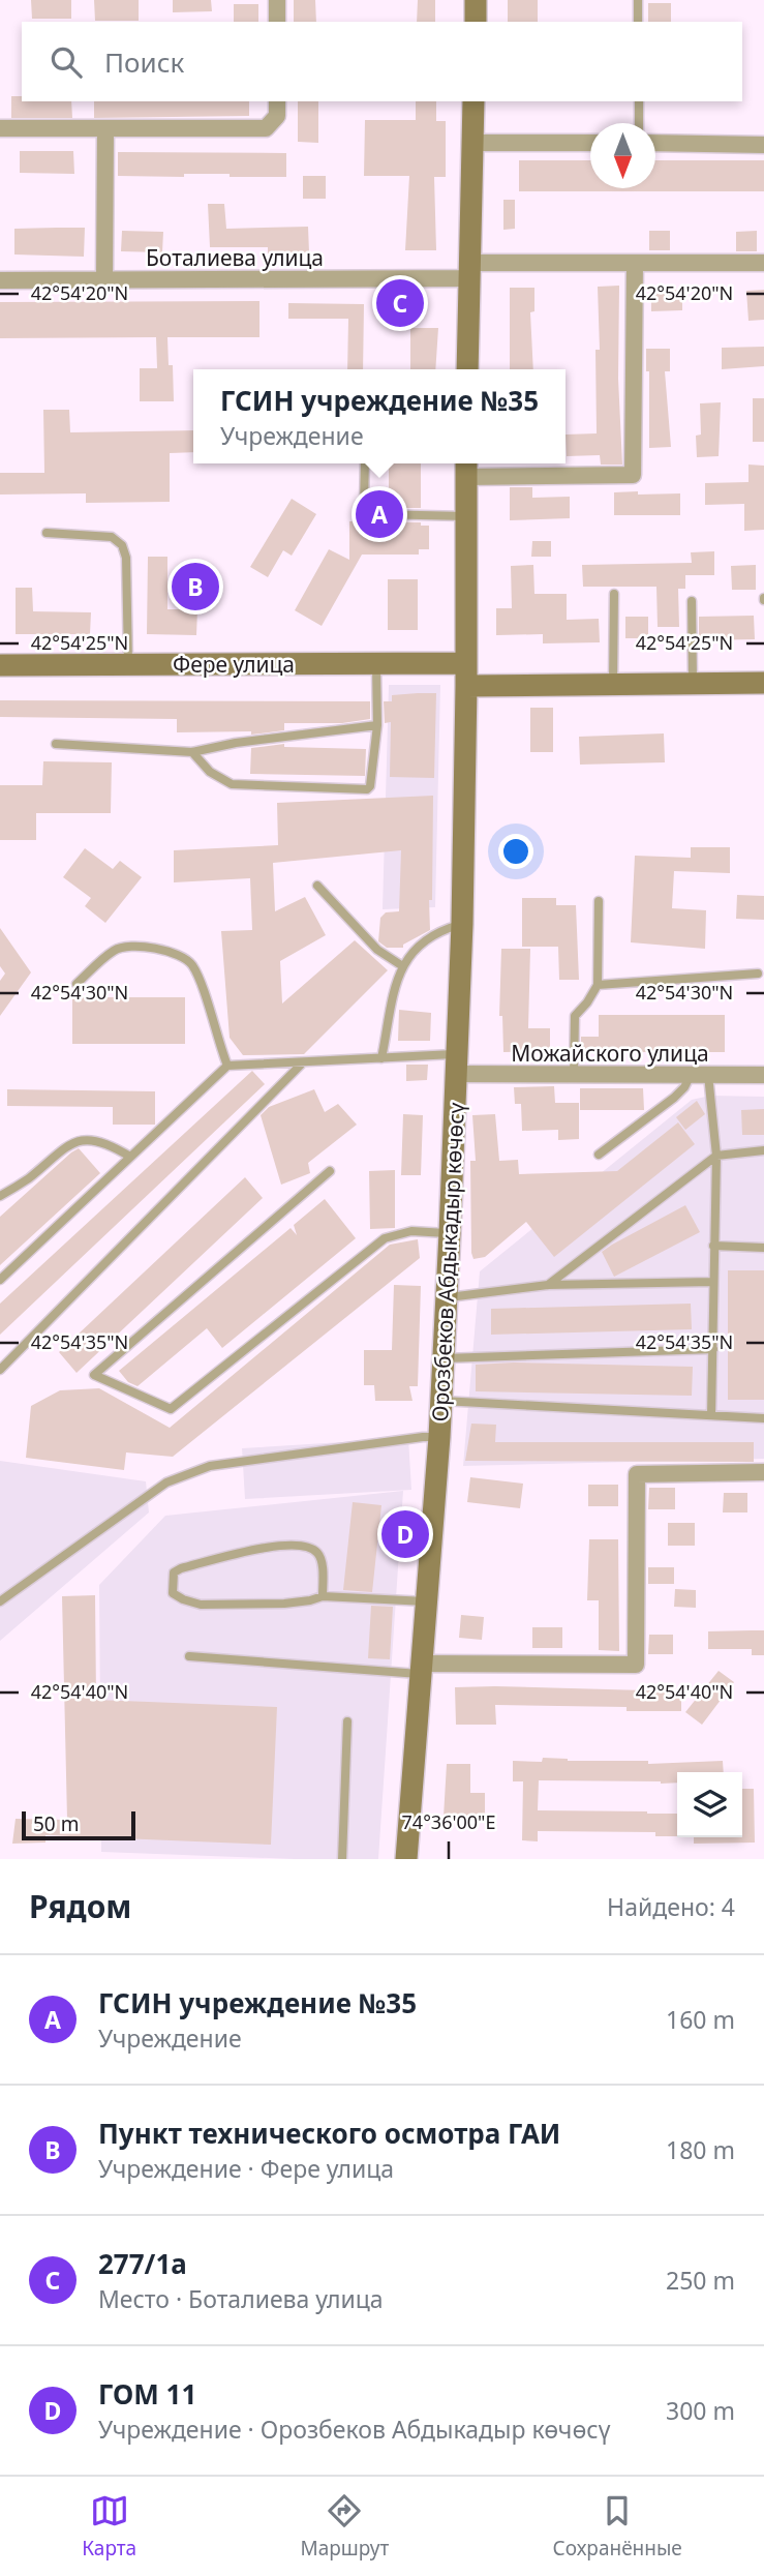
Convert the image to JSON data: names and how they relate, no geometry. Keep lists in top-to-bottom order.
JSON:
{
  "streets": {
    "street": [
      "Боталиева улица",
      "Фере улица",
      "Можайского улица",
      "Орозбеков Абдыкадыр көчөсү"
    ]
  },
  "crossings": [
    ["Фере улица", "Орозбеков Абдыкадыр көчөсү"],
    ["Можайского улица", "Орозбеков Абдыкадыр көчөсү"]
  ],
  "scale_bar": "50 m",
  "north": "bottom",
  "page": {
    "search": "Поиск",
    "pins": [
      "C",
      "A",
      "B",
      "D"
    ],
    "popup": ["ГСИН учреждение №35", "Учреждение"],
    "scale": "50 m",
    "heading": ["Рядом", "Найдено: 4"],
    "list": [
      {
        "mark": "A",
        "name": "ГСИН учреждение №35",
        "note": "Учреждение",
        "value": "160 m"
      },
      {
        "mark": "B",
        "name": "Пункт технического осмотра ГАИ",
        "note": "Учреждение · Фере улица",
        "value": "180 m"
      },
      {
        "mark": "C",
        "name": "277/1а",
        "note": "Место · Боталиева улица",
        "value": "250 m"
      },
      {
        "mark": "D",
        "name": "ГОМ 11",
        "note": "Учреждение · Орозбеков Абдыкадыр көчөсү",
        "value": "300 m"
      }
    ],
    "nav": ["Карта", "Маршрут", "Сохранённые"]
  },
  "coordinates": [
    "42°54'20\"N",
    "42°54'25\"N",
    "42°54'30\"N",
    "42°54'35\"N",
    "42°54'40\"N",
    "74°36'00\"E"
  ]
}
